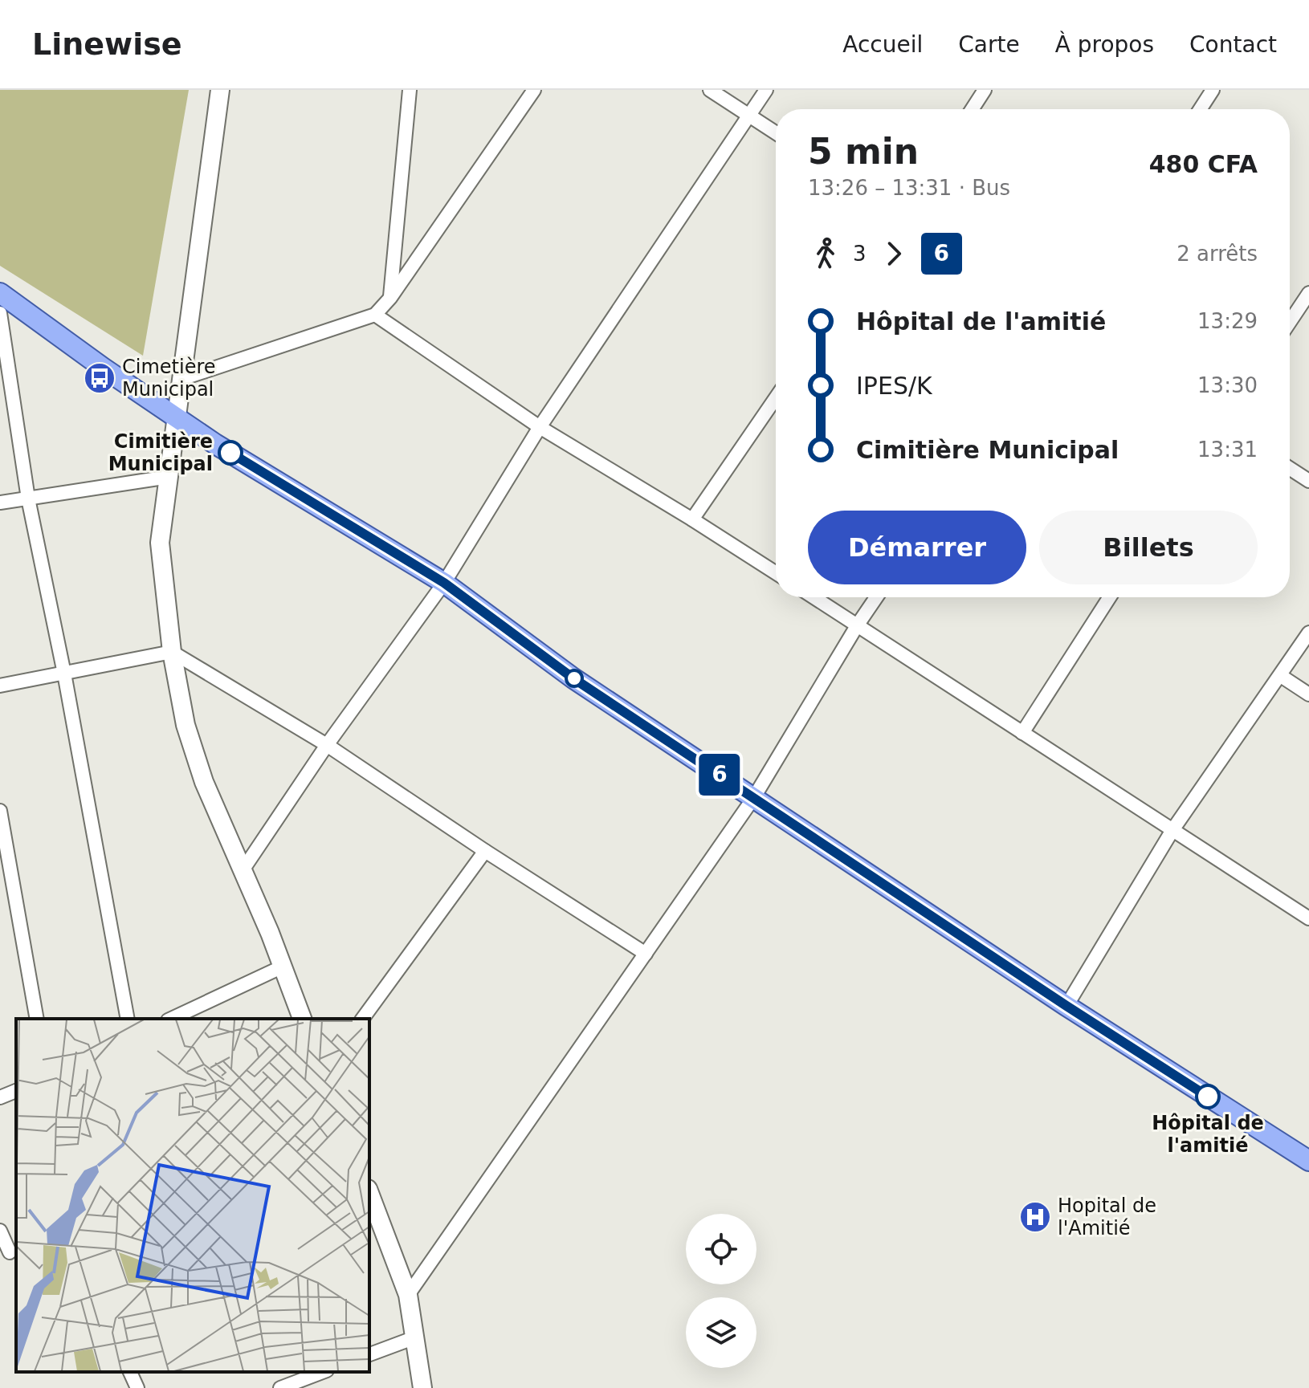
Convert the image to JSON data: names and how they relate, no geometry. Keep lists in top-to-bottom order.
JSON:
{
  "places": {
    "bus stop": ["Cimetière Municipal"],
    "other": ["Cimitière Municipal", "Hôpital de l'amitié"],
    "hospital": ["Hopital de l'Amitié"]
  },
  "lines": ["bus line 6"],
  "page": {
    "header": "Linewise",
    "nav": [
      "Accueil",
      "Carte",
      "À propos",
      "Contact"
    ],
    "on_map": "6",
    "heading": ["5 min", "13:26 – 13:31 · Bus", "480 CFA"],
    "legs": ["3", "6", "2 arrêts"],
    "list": [
      {
        "name": "Hôpital de l'amitié",
        "value": "13:29"
      },
      {
        "name": "IPES/K",
        "value": "13:30"
      },
      {
        "name": "Cimitière Municipal",
        "value": "13:31"
      }
    ],
    "buttons": ["Démarrer", "Billets"]
  }
}
